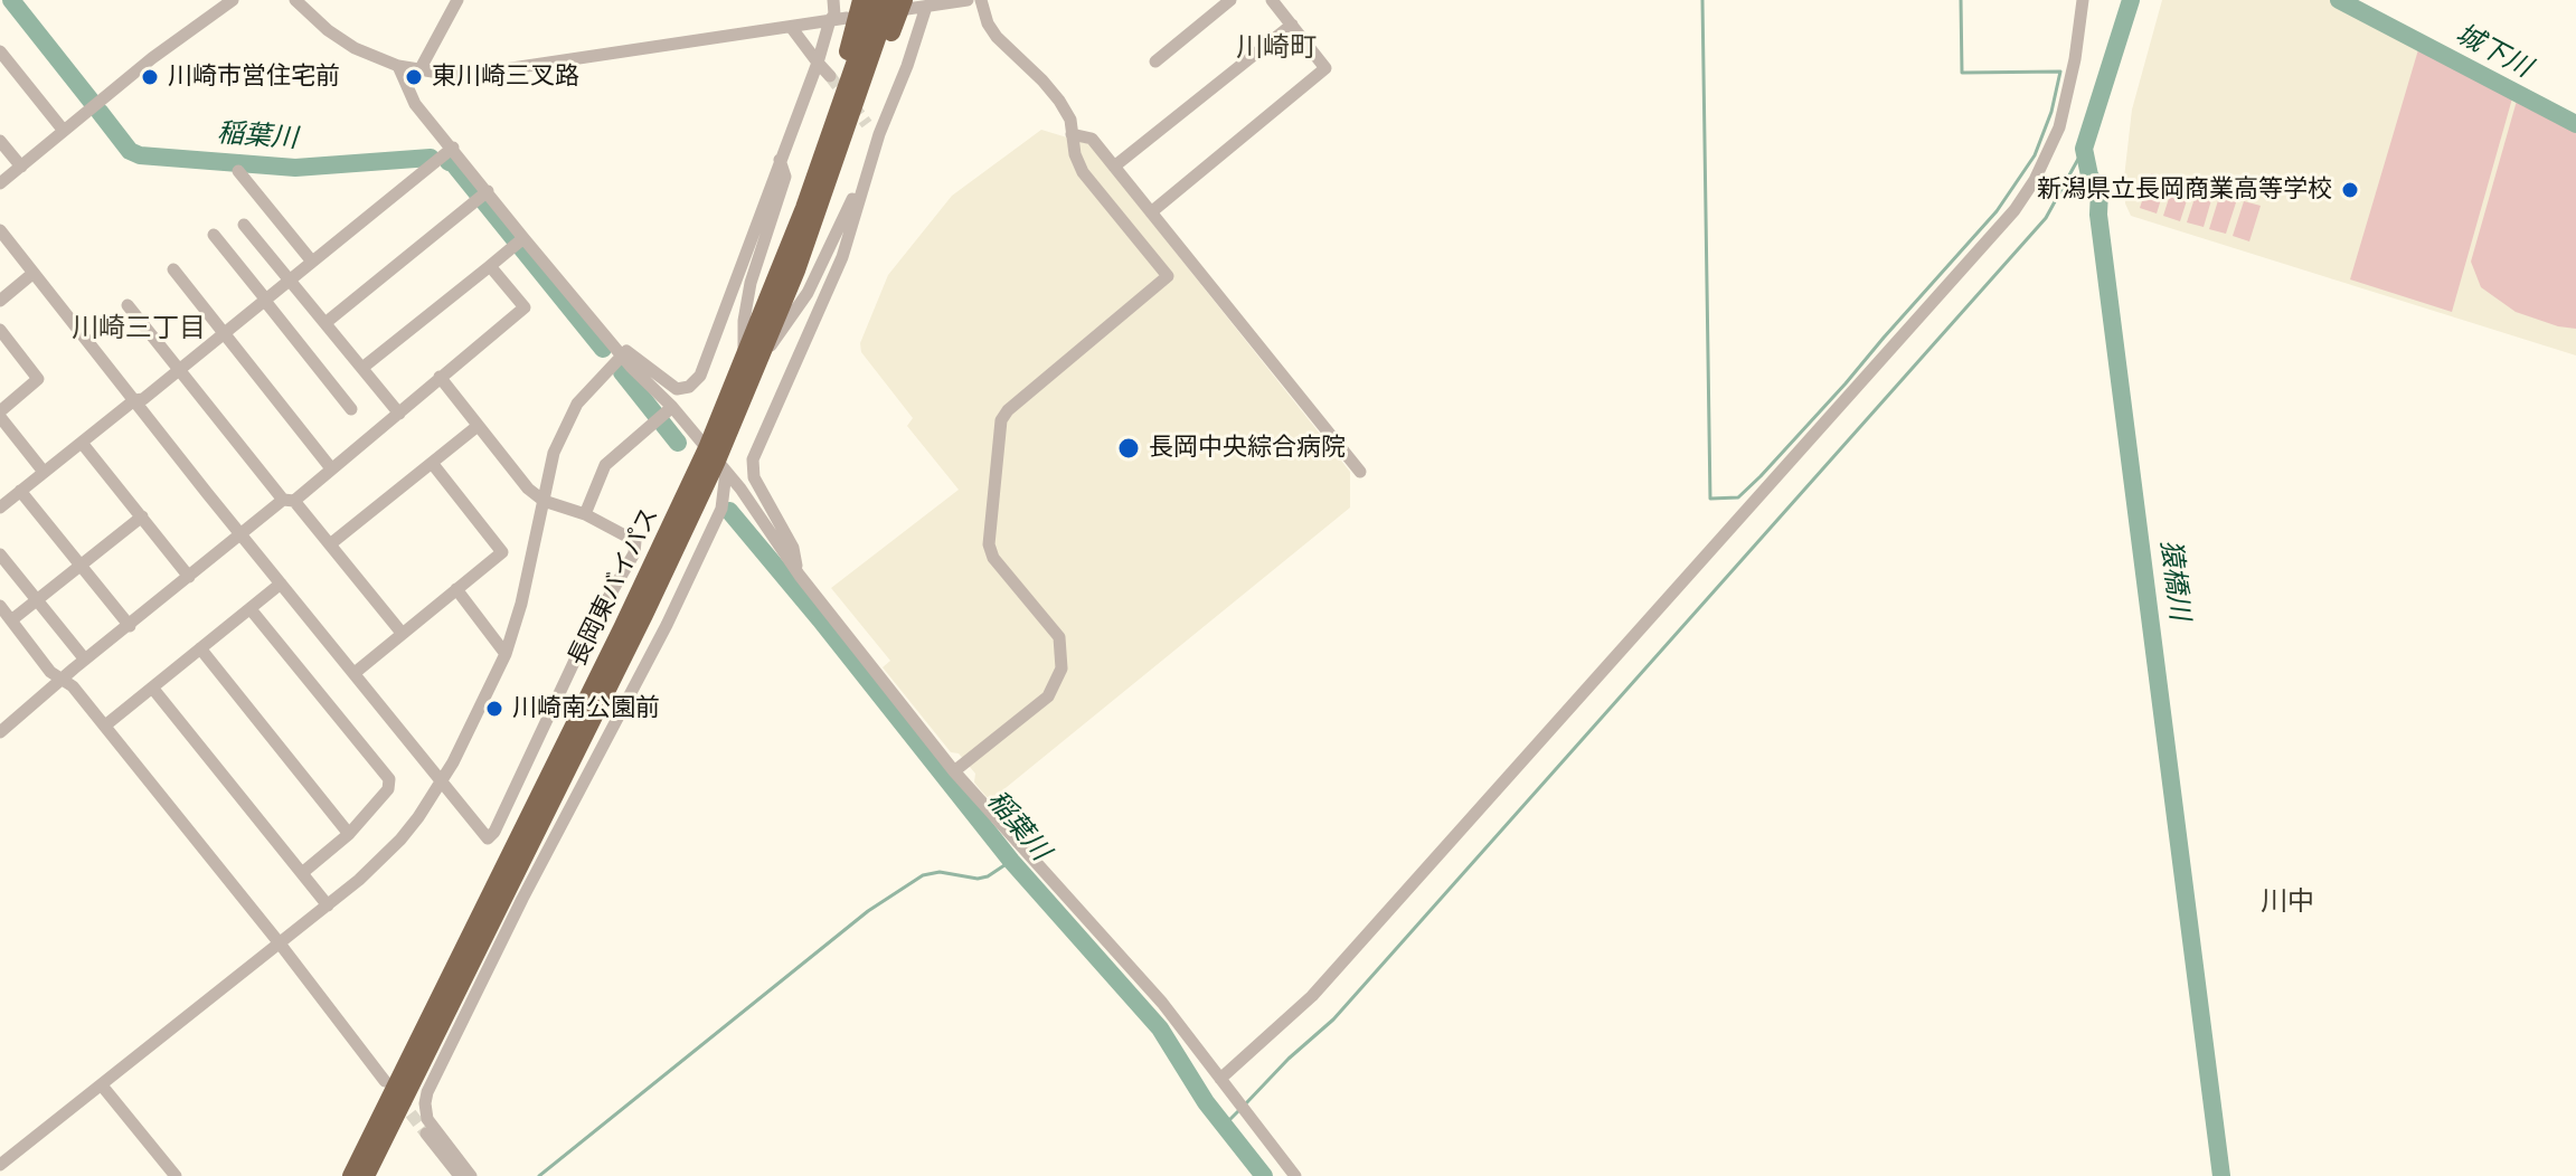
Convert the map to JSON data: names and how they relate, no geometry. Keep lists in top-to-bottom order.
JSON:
{
  "streets": {
    "highway": ["長岡東バイパス"]
  },
  "districts": ["川崎町", "川崎三丁目", "川中"],
  "water": ["城下川", "稲葉川", "猿橋川"],
  "places": [
    "川崎市営住宅前",
    "東川崎三叉路",
    "新潟県立長岡商業高等学校",
    "長岡中央綜合病院",
    "川崎南公園前"
  ]
}
